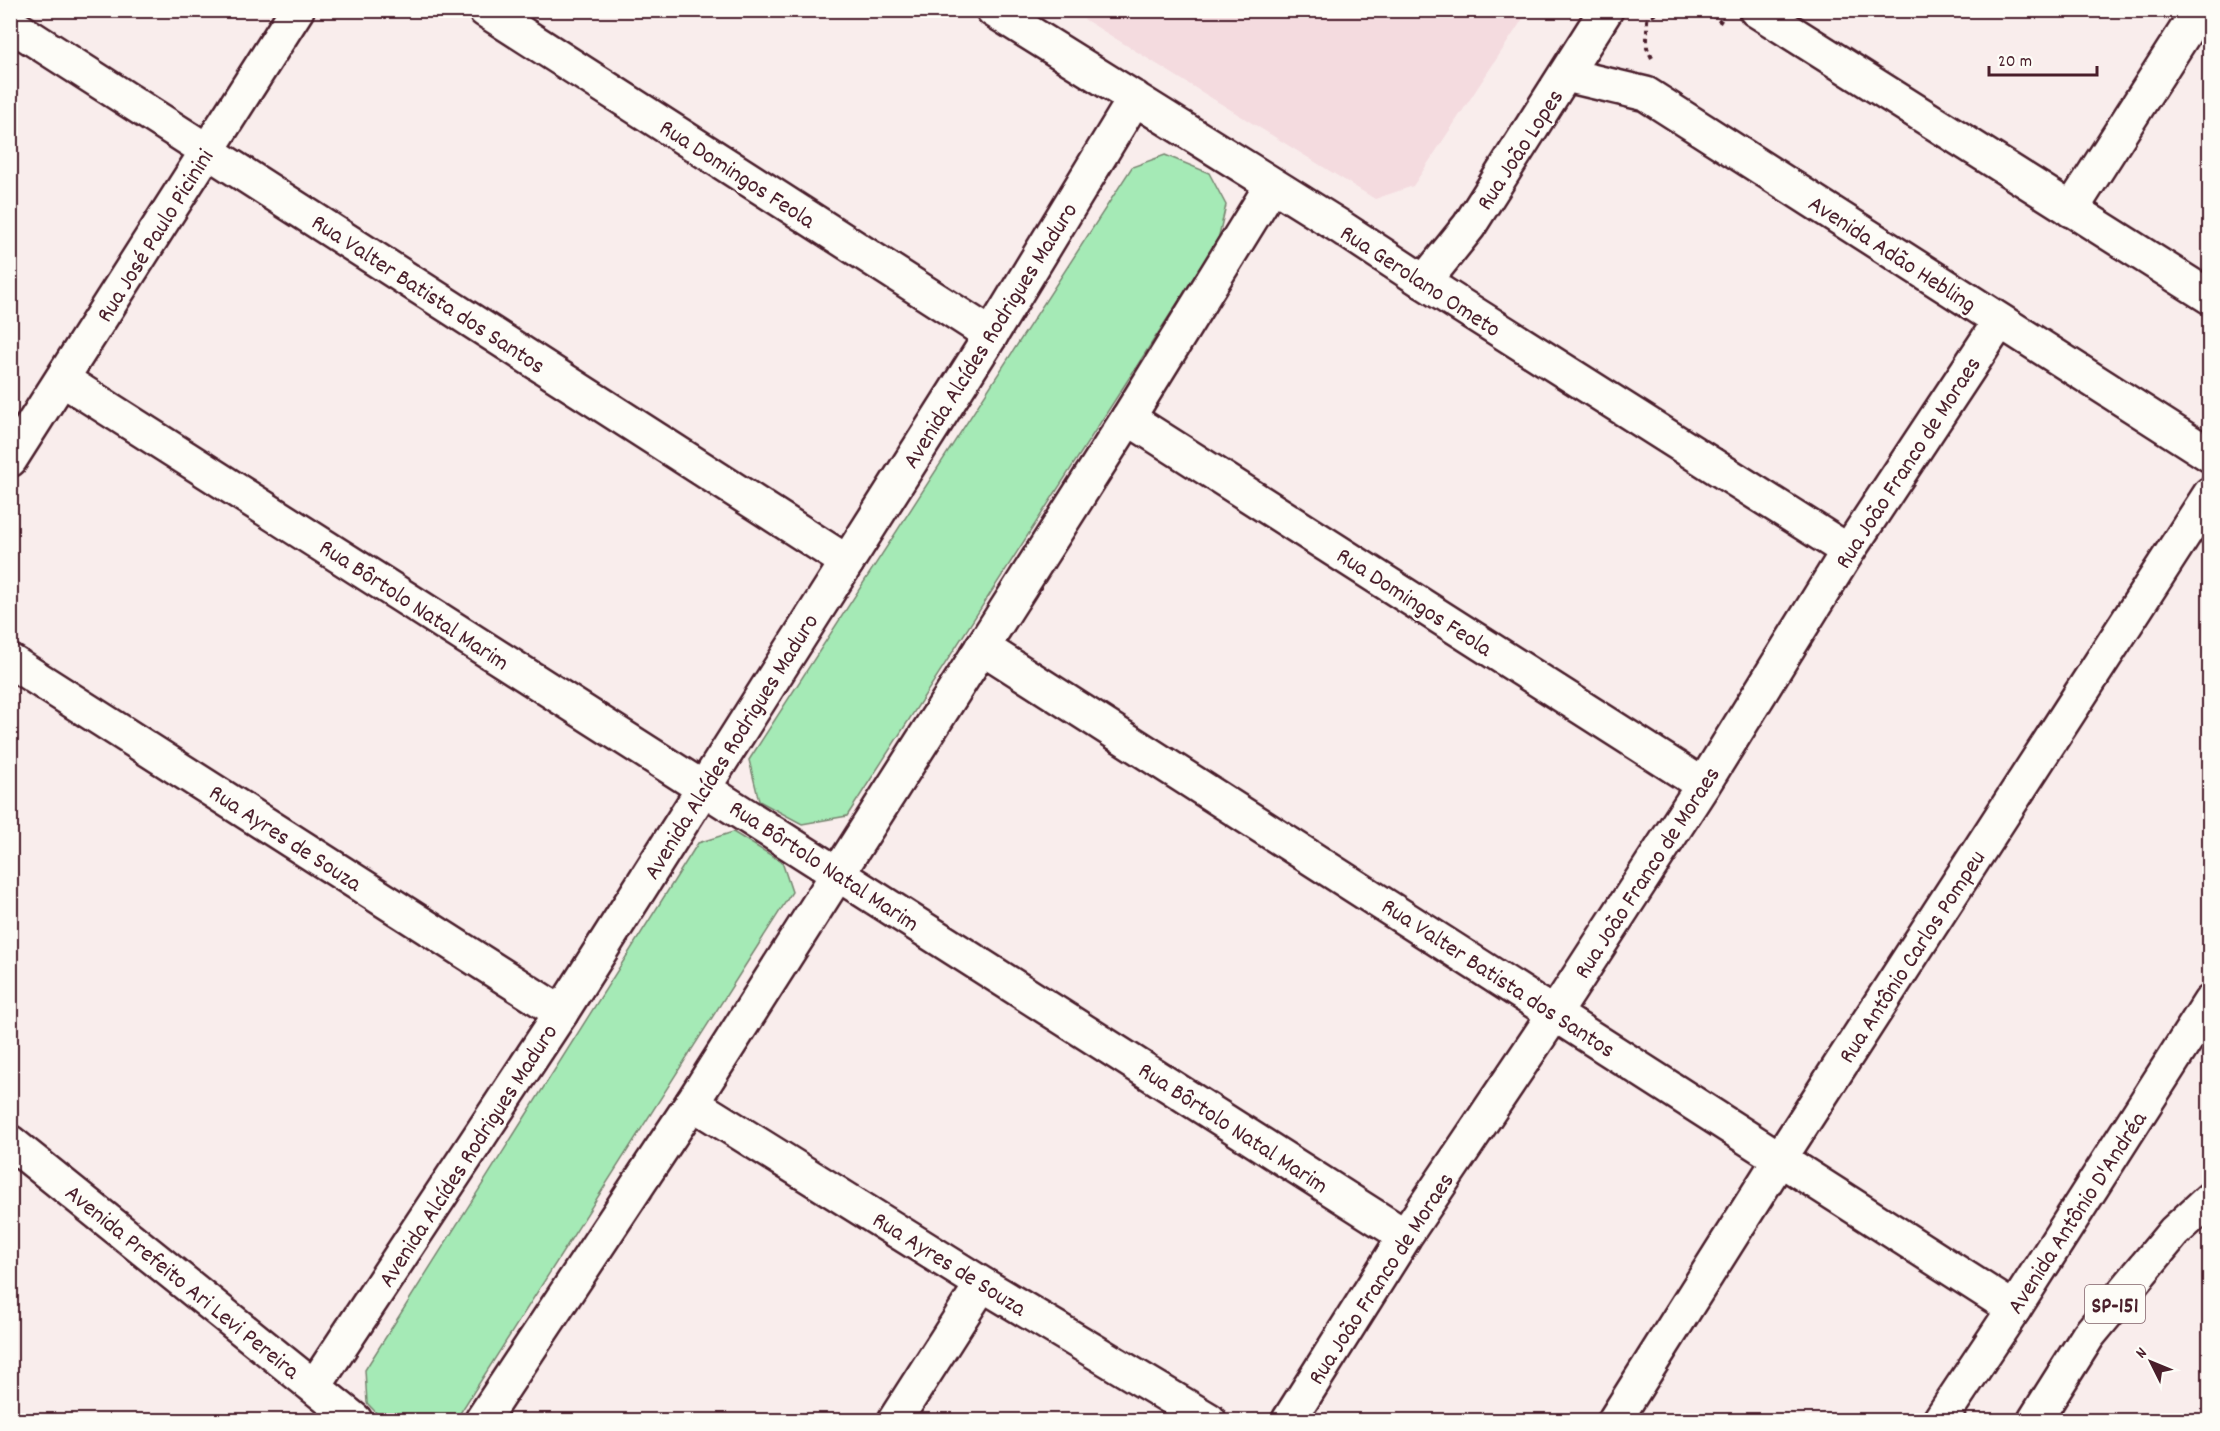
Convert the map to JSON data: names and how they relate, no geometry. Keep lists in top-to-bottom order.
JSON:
{
  "streets": {
    "street": [
      "Rua João Lopes",
      "Rua Domingos Feola",
      "Rua José Paulo Picinini",
      "Avenida Adão Hebling",
      "Rua Gerolano Ometo",
      "Rua Valter Batista dos Santos",
      "Avenida Alcídes Rodrigues Maduro",
      "Rua João Franco de Moraes",
      "Rua Bôrtolo Natal Marim",
      "Rua Ayres de Souza",
      "Rua Antônio Carlos Pompeu",
      "Avenida Antônio D'Andréa",
      "Avenida Prefeito Ari Levi Pereira",
      "SP-151"
    ]
  },
  "crossings": [
    ["Rua João Lopes", "Avenida Adão Hebling"],
    ["Rua João Lopes", "Rua Gerolano Ometo"],
    ["Rua Domingos Feola", "Avenida Alcídes Rodrigues Maduro"],
    ["Rua Domingos Feola", "Rua João Franco de Moraes"],
    ["Rua José Paulo Picinini", "Rua Valter Batista dos Santos"],
    ["Rua José Paulo Picinini", "Rua Bôrtolo Natal Marim"],
    ["Avenida Adão Hebling", "Rua João Franco de Moraes"],
    ["Rua Gerolano Ometo", "Avenida Alcídes Rodrigues Maduro"],
    ["Rua Gerolano Ometo", "Rua João Franco de Moraes"],
    ["Rua Valter Batista dos Santos", "Avenida Alcídes Rodrigues Maduro"],
    ["Rua Valter Batista dos Santos", "Rua João Franco de Moraes"],
    ["Rua Valter Batista dos Santos", "Rua Antônio Carlos Pompeu"],
    ["Rua Valter Batista dos Santos", "Avenida Antônio D'Andréa"],
    ["Avenida Alcídes Rodrigues Maduro", "Rua Bôrtolo Natal Marim"],
    ["Avenida Alcídes Rodrigues Maduro", "Rua Ayres de Souza"],
    ["Avenida Alcídes Rodrigues Maduro", "Avenida Prefeito Ari Levi Pereira"],
    ["Rua João Franco de Moraes", "Rua Bôrtolo Natal Marim"]
  ],
  "scale_bar": "20 m",
  "north": "top left"
}
